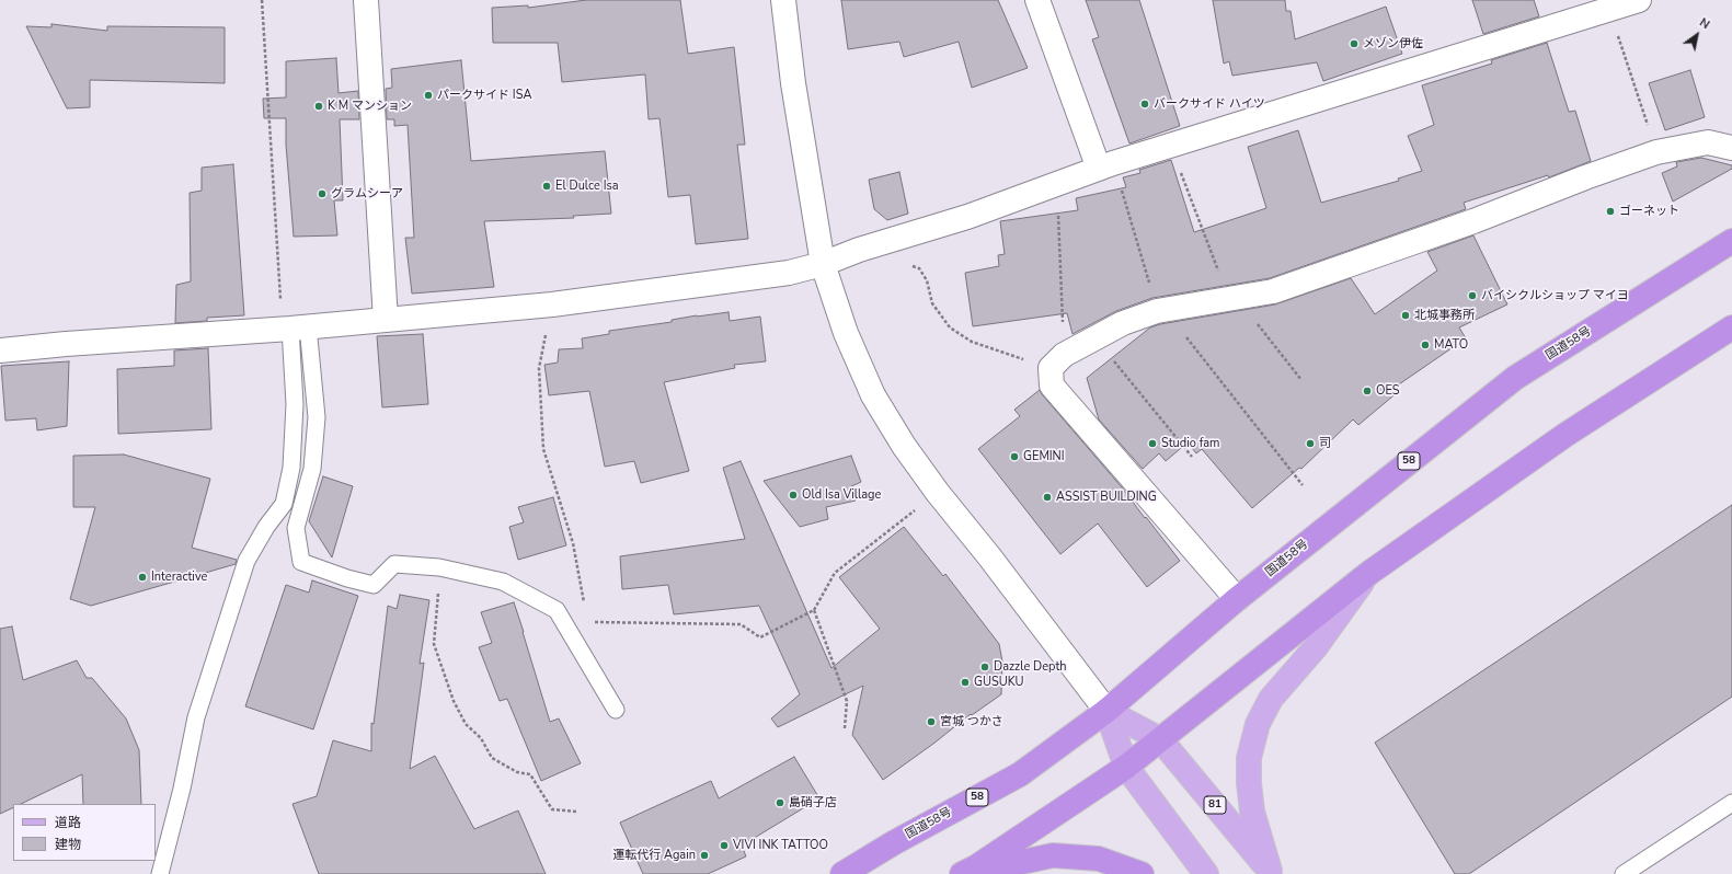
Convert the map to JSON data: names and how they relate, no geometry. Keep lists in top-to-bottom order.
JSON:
{
  "streets": {
    "highway": ["国道58号", "58"],
    "main road": ["81"]
  },
  "crossings": [
    ["国道58号", "81"]
  ],
  "places": [
    "メゾン伊佐",
    "パークサイド ISA",
    "バークサイド ハイツ",
    "K M マンション",
    "El Dulce Isa",
    "グラムシーア",
    "ゴーネット",
    "バイシクルショップ マイヨ",
    "北城事務所",
    "MATO",
    "OES",
    "Studio fam",
    "司",
    "GEMINI",
    "Old Isa Village",
    "ASSIST BUILDING",
    "Interactive",
    "Dazzle Depth",
    "GUSUKU",
    "宮城 つかさ",
    "島硝子店",
    "VIVI INK TATTOO",
    "運転代行 Again"
  ],
  "legend": ["道路", "建物"],
  "north": "top right"
}
